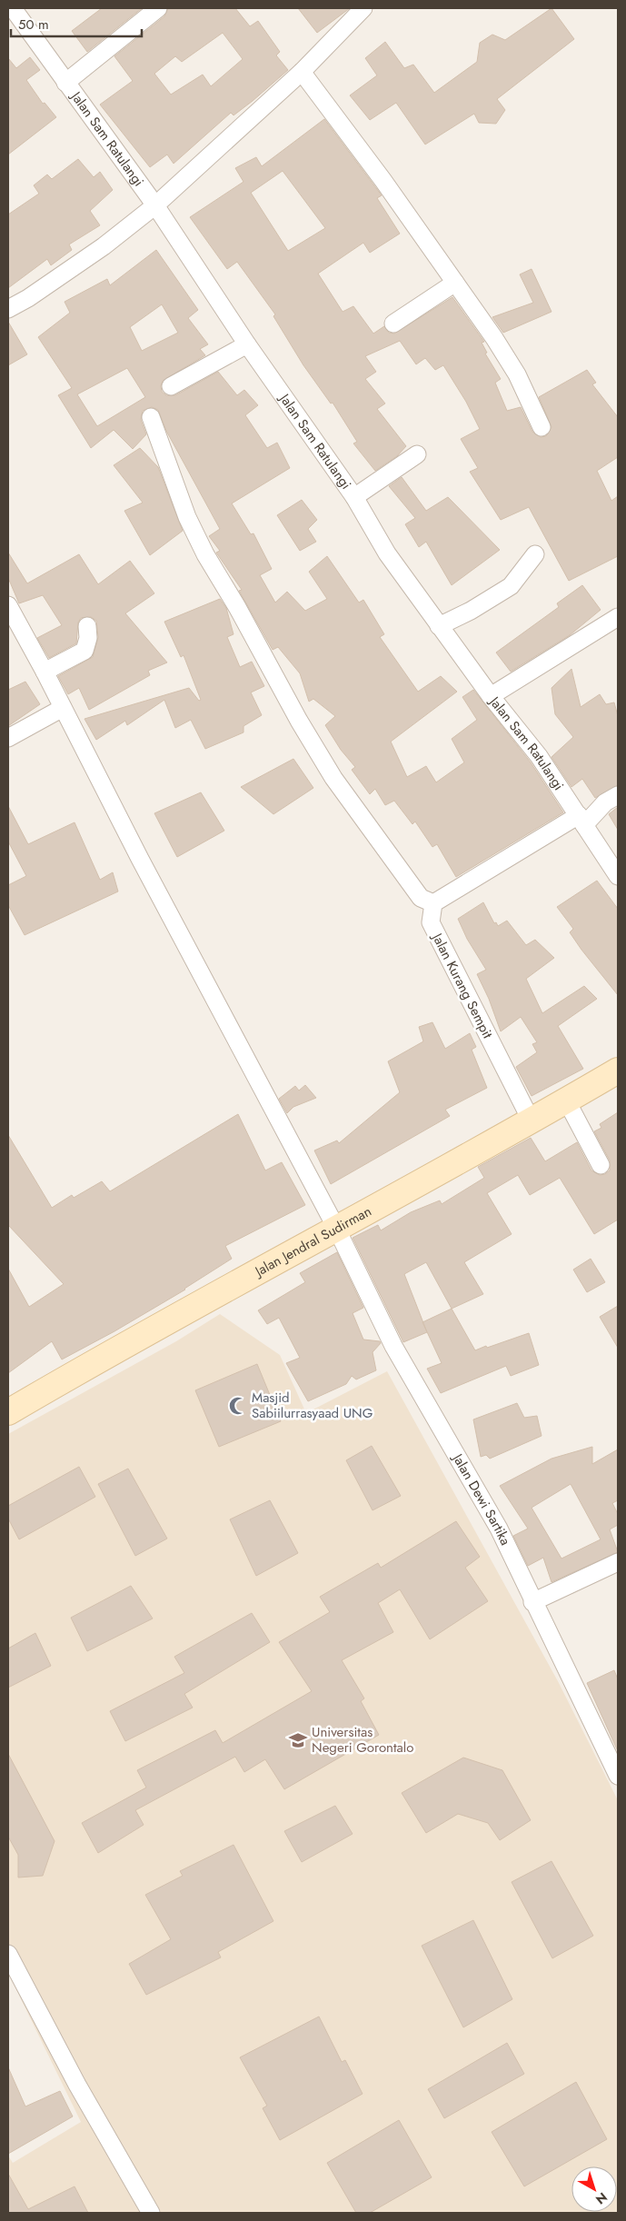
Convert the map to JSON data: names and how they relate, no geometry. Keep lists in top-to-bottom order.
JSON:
{
  "streets": {
    "street": [
      "Jalan Sam Ratulangi",
      "Jalan Kurang Sempit",
      "Jalan Jendral Sudirman",
      "Jalan Dewi Sartika"
    ]
  },
  "crossings": [
    ["Jalan Kurang Sempit", "Jalan Jendral Sudirman"],
    ["Jalan Jendral Sudirman", "Jalan Dewi Sartika"]
  ],
  "places": {
    "mosque": ["Masjid Sabiilurrasyaad UNG"],
    "school or university": ["Universitas Negeri Gorontalo"]
  },
  "scale_bar": "50 m",
  "north": "bottom right"
}
